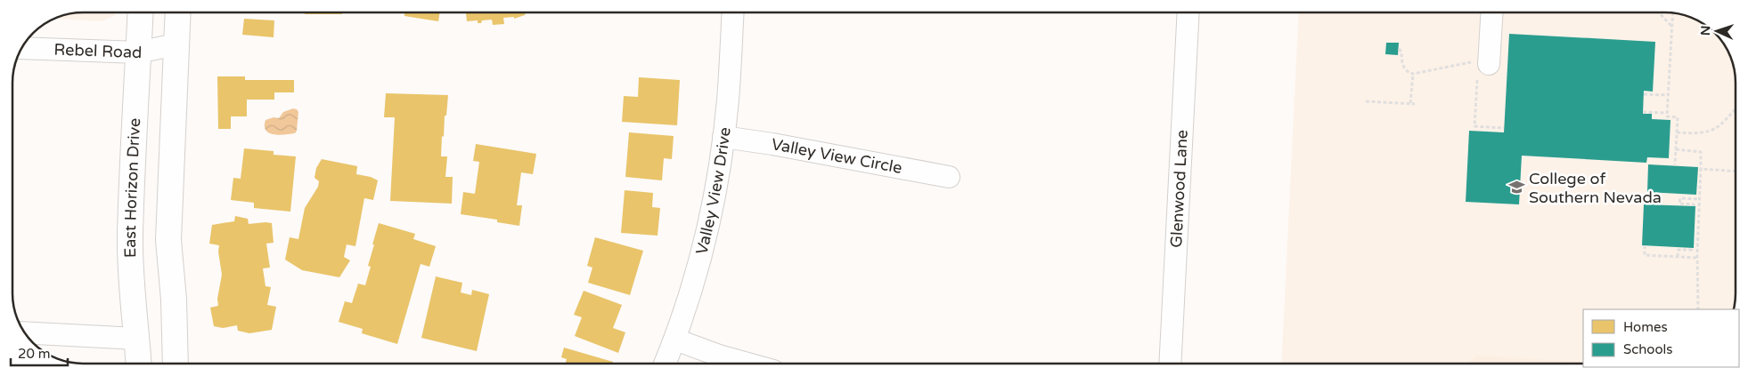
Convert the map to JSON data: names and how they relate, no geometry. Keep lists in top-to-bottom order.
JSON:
{
  "streets": {
    "main road": ["East Horizon Drive"],
    "street": [
      "Rebel Road",
      "Valley View Circle",
      "Glenwood Lane",
      "Valley View Drive"
    ]
  },
  "crossings": [
    ["Rebel Road", "East Horizon Drive"],
    ["Valley View Circle", "Valley View Drive"]
  ],
  "places": {
    "school or university": ["College of Southern Nevada"]
  },
  "legend": ["Homes", "Schools"],
  "scale_bar": "20 m",
  "north": "left"
}
